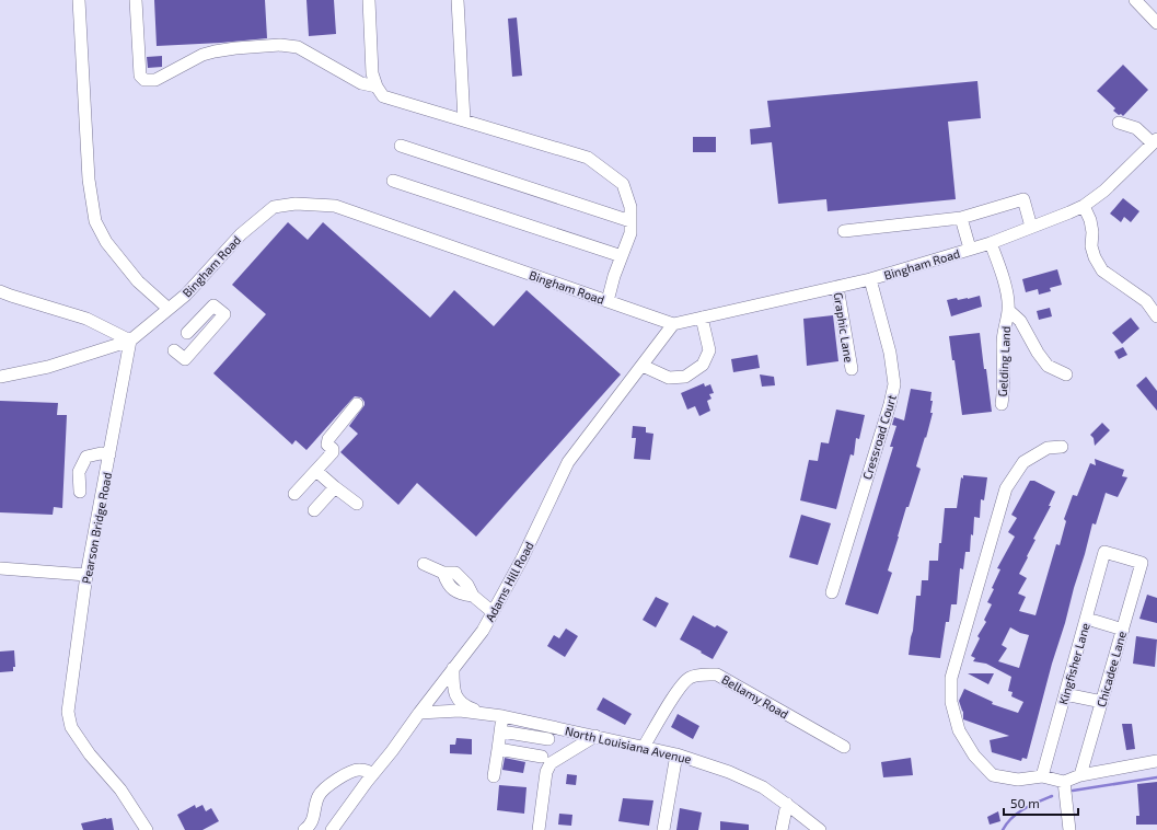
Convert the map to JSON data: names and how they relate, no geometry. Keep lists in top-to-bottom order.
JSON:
{
  "streets": {
    "street": [
      "Bingham Road",
      "Graphic Lane",
      "Gelding Land",
      "Cressroad Court",
      "Pearson Bridge Road",
      "Adams Hill Road",
      "Kingfisher Lane",
      "Chicadee Lane",
      "Bellamy Road",
      "North Louisiana Avenue"
    ]
  },
  "crossings": [
    ["Bingham Road", "Graphic Lane"],
    ["Bingham Road", "Gelding Land"],
    ["Bingham Road", "Cressroad Court"],
    ["Bingham Road", "Pearson Bridge Road"],
    ["Bingham Road", "Adams Hill Road"],
    ["Adams Hill Road", "North Louisiana Avenue"],
    ["Kingfisher Lane", "Chicadee Lane"],
    ["Bellamy Road", "North Louisiana Avenue"]
  ],
  "scale_bar": "50 m"
}
